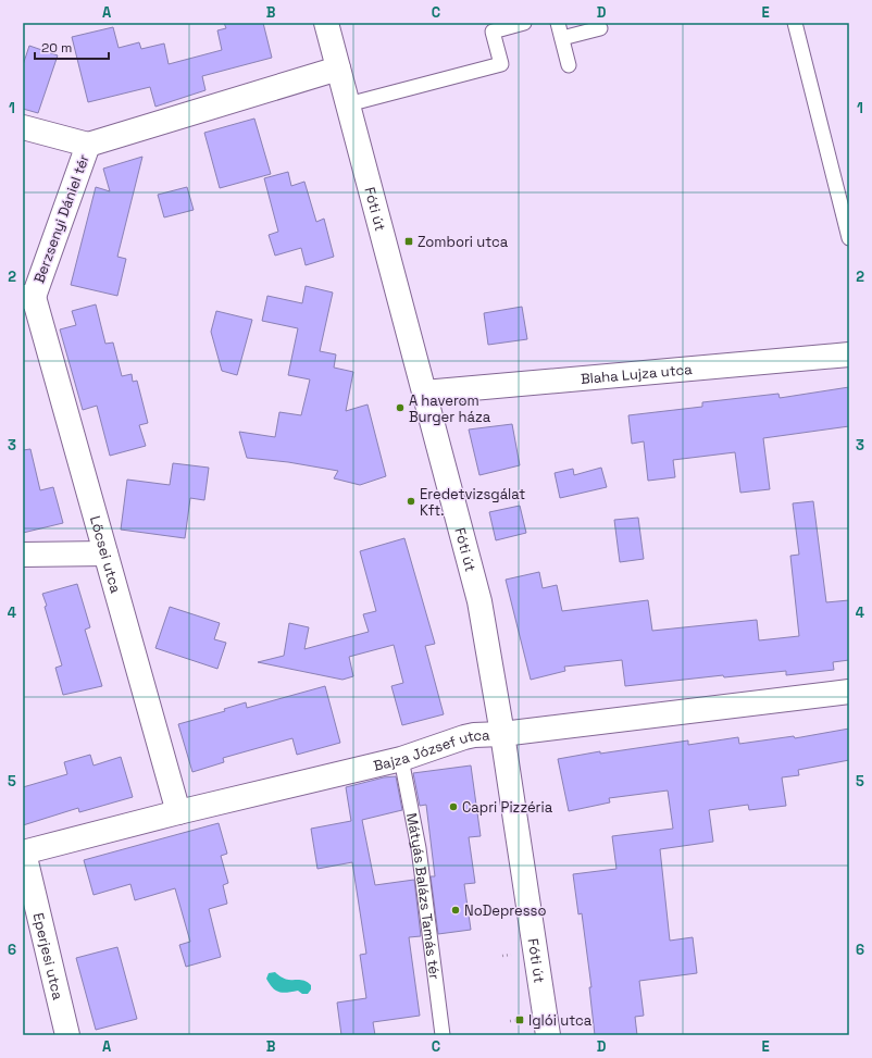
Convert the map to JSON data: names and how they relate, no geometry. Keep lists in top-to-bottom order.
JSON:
{
  "streets": {
    "street": [
      "Fóti út",
      "Berzsenyi Dániel tér",
      "Blaha Lujza utca",
      "Lőcsei utca",
      "Bajza József utca",
      "Eperjesi utca"
    ],
    "lane": ["Mátyás Balázs Tamás tér"]
  },
  "crossings": [
    ["Fóti út", "Blaha Lujza utca"],
    ["Fóti út", "Bajza József utca"],
    ["Berzsenyi Dániel tér", "Lőcsei utca"],
    ["Lőcsei utca", "Bajza József utca"],
    ["Bajza József utca", "Mátyás Balázs Tamás tér"],
    ["Bajza József utca", "Eperjesi utca"]
  ],
  "places": {
    "transit": ["Zombori utca", "Iglói utca"],
    "other": [
      "A haverom Burger háza",
      "Eredetvizsgálat Kft.",
      "Capri Pizzéria",
      "NoDepresso"
    ]
  },
  "scale_bar": "20 m",
  "grid": {
    "columns": [
      "A",
      "B",
      "C",
      "D",
      "E"
    ],
    "rows": [
      "1",
      "2",
      "3",
      "4",
      "5",
      "6"
    ]
  }
}
